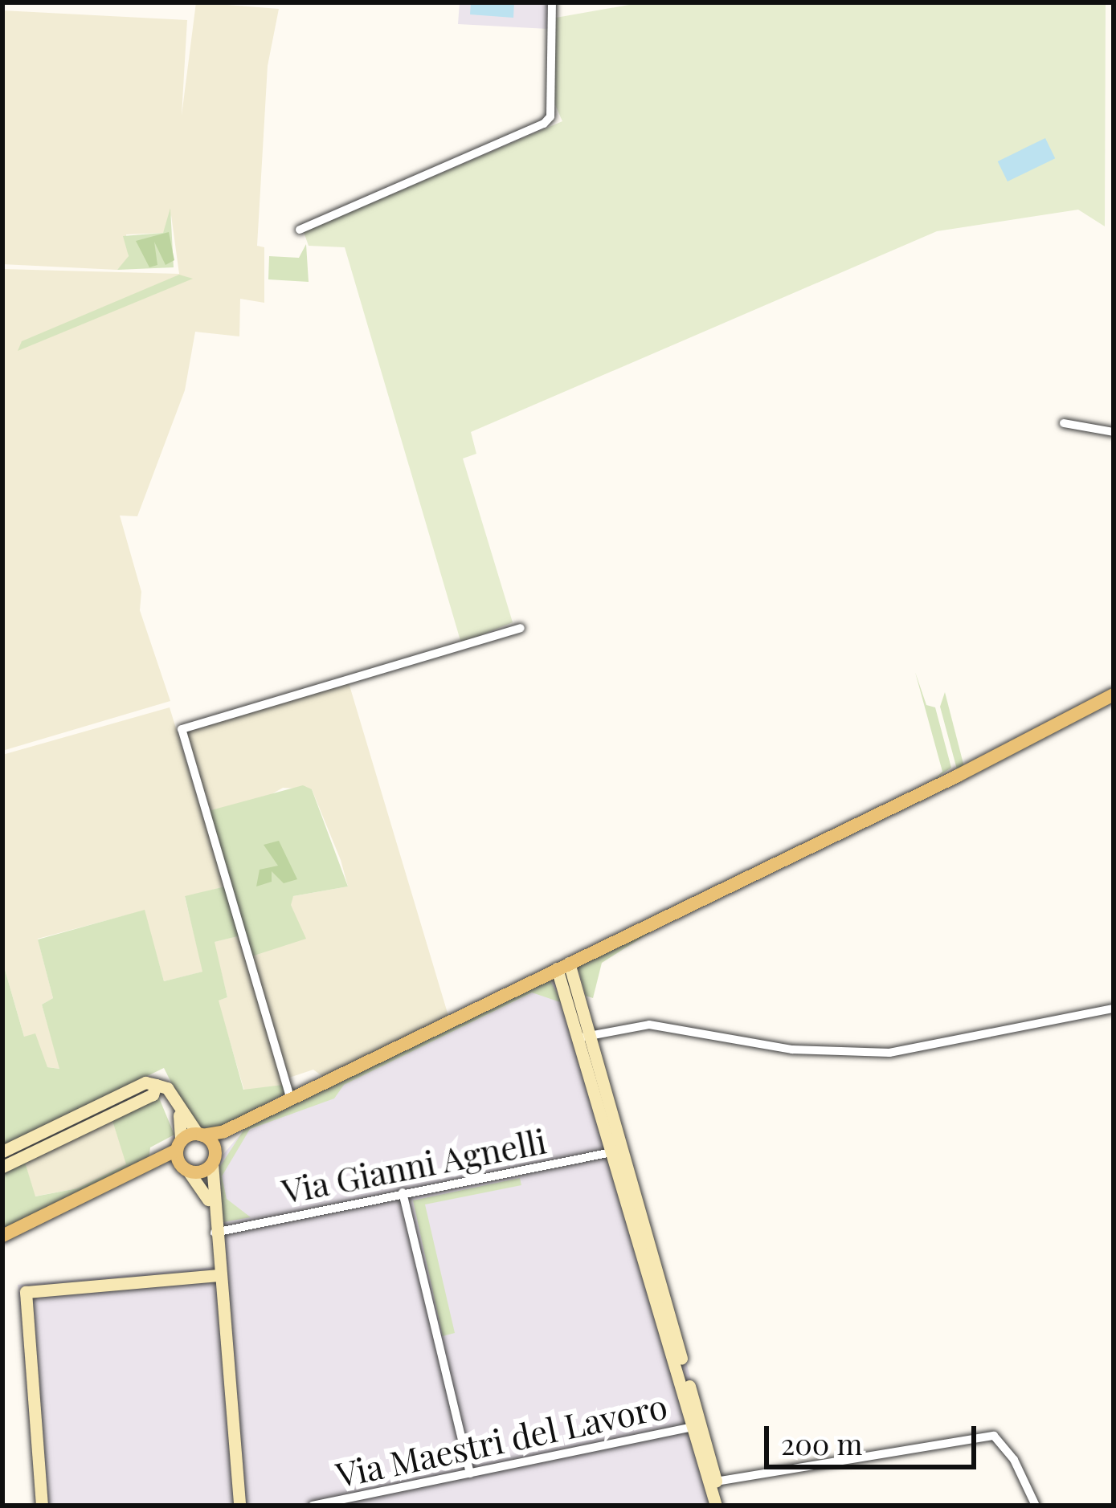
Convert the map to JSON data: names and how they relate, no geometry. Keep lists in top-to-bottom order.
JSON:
{
  "streets": {
    "street": ["Via Gianni Agnelli", "Via Maestri del Lavoro"]
  },
  "scale_bar": "200 m"
}
